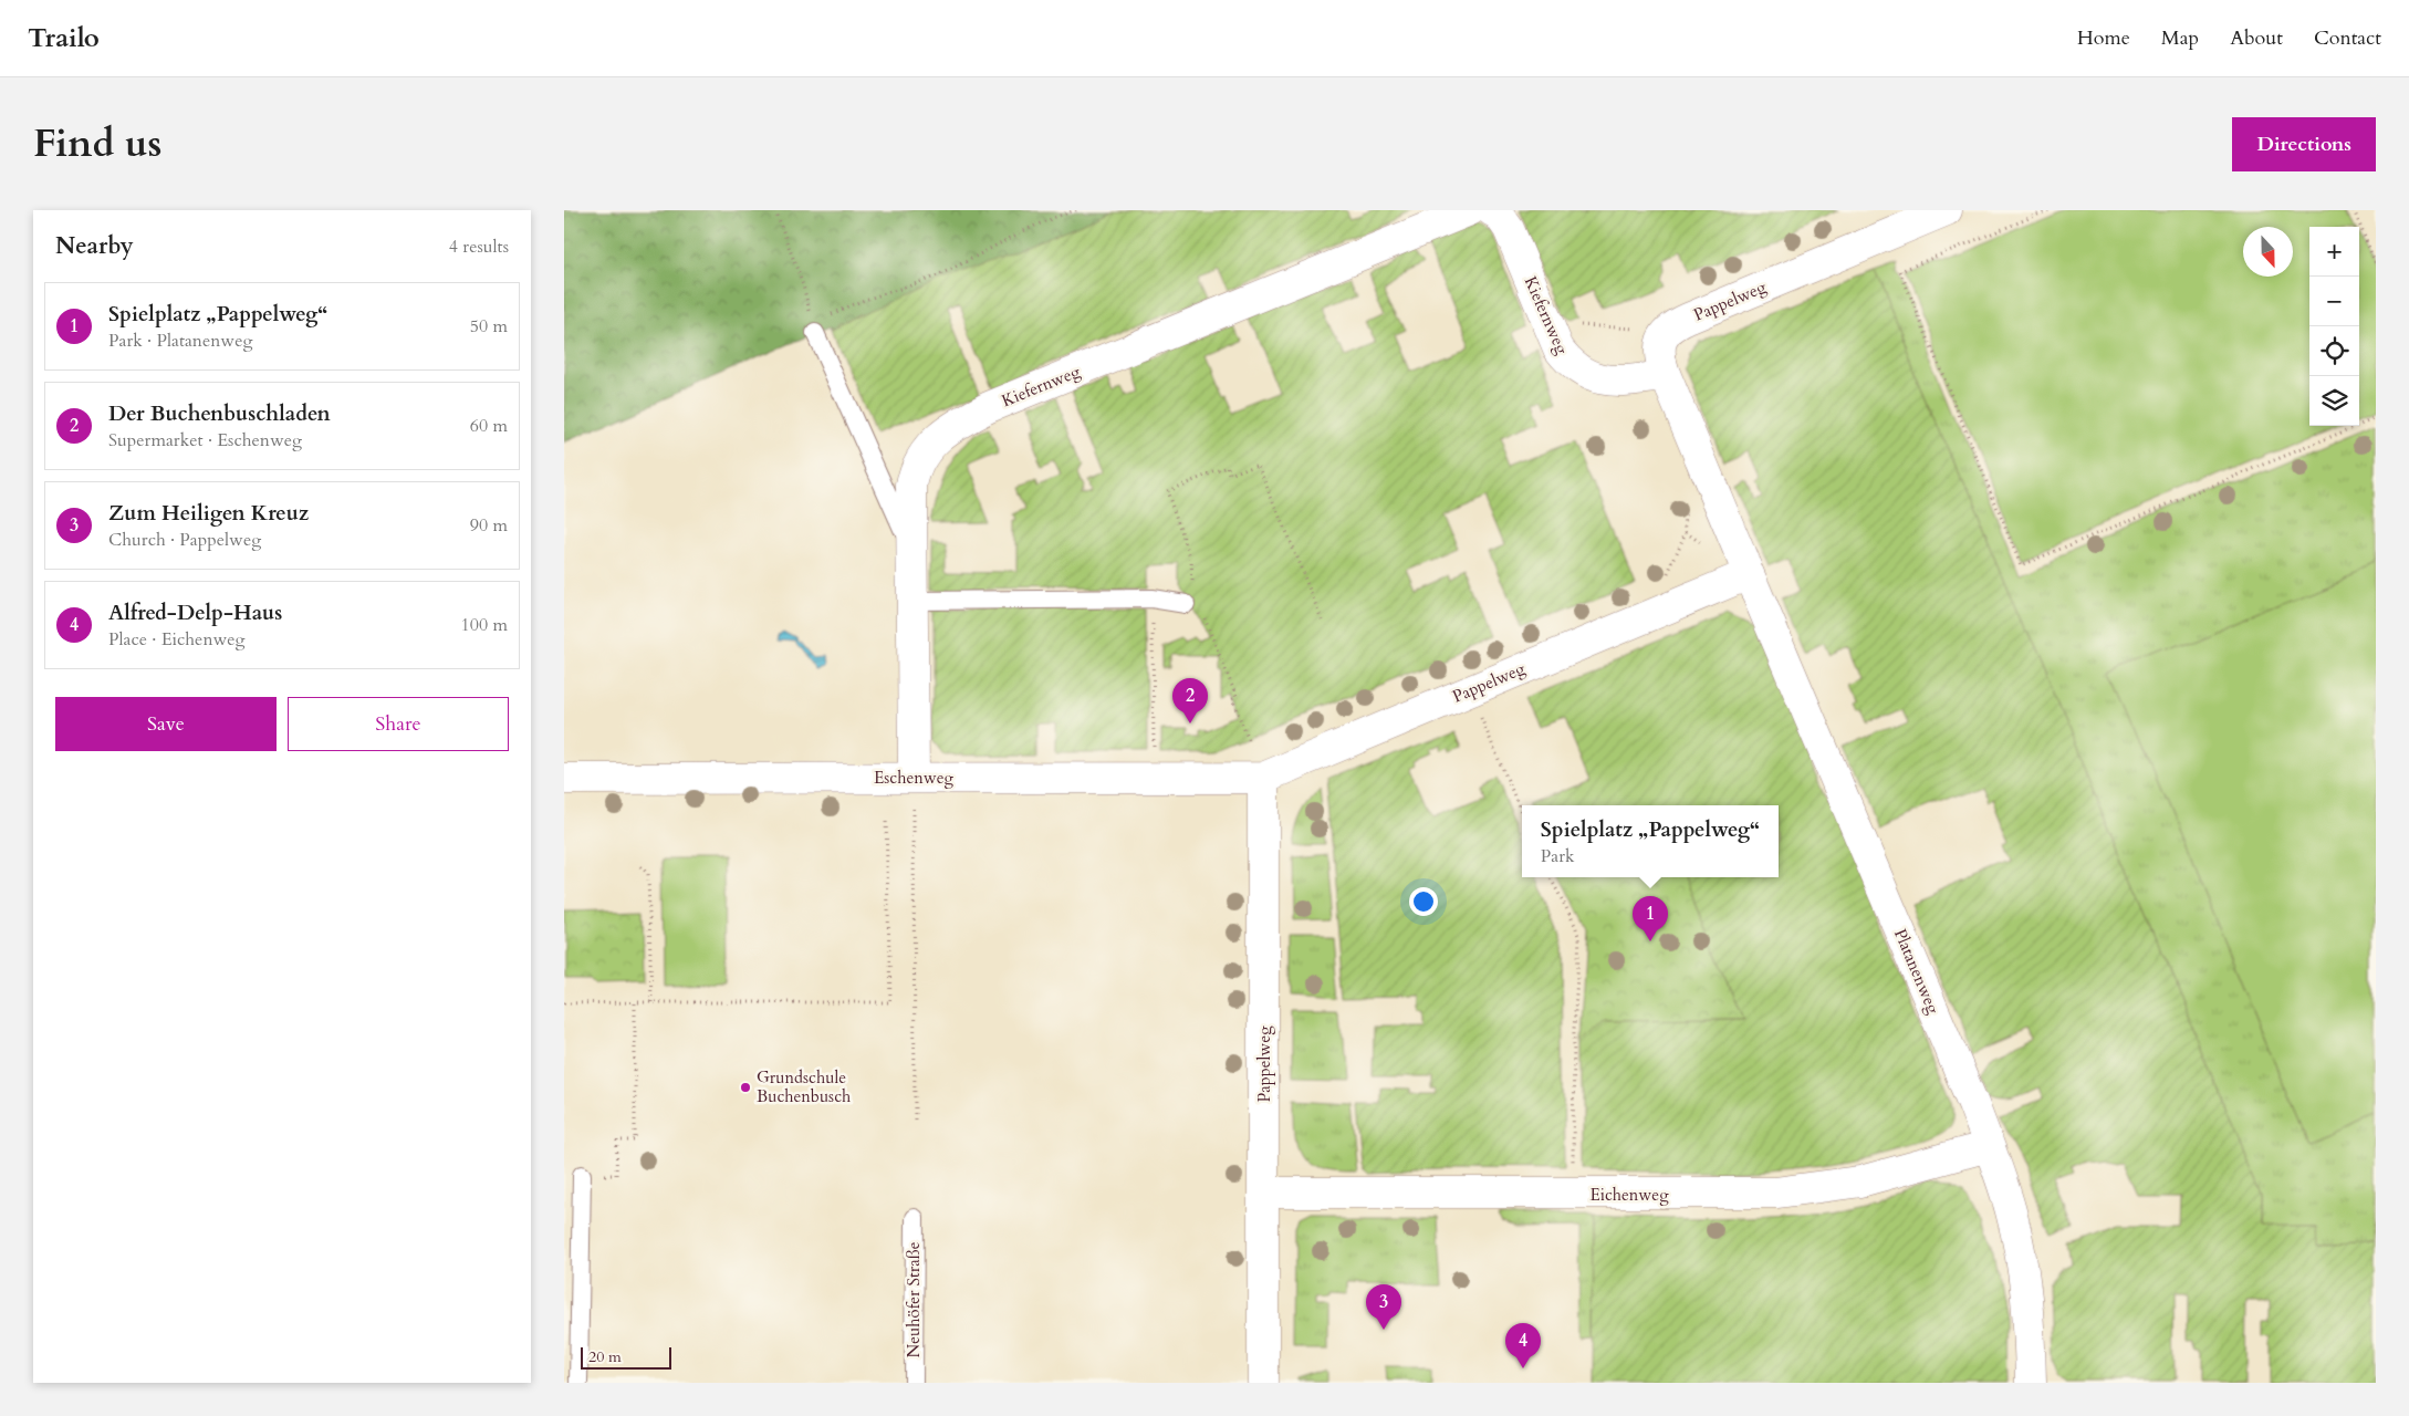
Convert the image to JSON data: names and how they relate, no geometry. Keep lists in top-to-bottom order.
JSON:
{
  "streets": {
    "street": [
      "Pappelweg",
      "Kiefernweg",
      "Eschenweg",
      "Platanenweg",
      "Eichenweg"
    ],
    "lane": ["Neuhöfer Straße"]
  },
  "crossings": [
    ["Pappelweg", "Kiefernweg"],
    ["Pappelweg", "Eschenweg"],
    ["Pappelweg", "Platanenweg"],
    ["Pappelweg", "Eichenweg"],
    ["Kiefernweg", "Eschenweg"],
    ["Platanenweg", "Eichenweg"]
  ],
  "places": ["Grundschule Buchenbusch"],
  "scale_bar": "20 m",
  "north": "bottom",
  "page": {
    "header": "Trailo",
    "nav": [
      "Home",
      "Map",
      "About",
      "Contact"
    ],
    "title": "Find us",
    "buttons": [
      "Directions",
      ["Save", "Share"]
    ],
    "heading": ["Nearby", "4 results"],
    "map_buttons": ["+", "−"],
    "list": [
      {
        "mark": "1",
        "name": "Spielplatz „Pappelweg“",
        "note": "Park · Platanenweg",
        "value": "50 m"
      },
      {
        "mark": "2",
        "name": "Der Buchenbuschladen",
        "note": "Supermarket · Eschenweg",
        "value": "60 m"
      },
      {
        "mark": "3",
        "name": "Zum Heiligen Kreuz",
        "note": "Church · Pappelweg",
        "value": "90 m"
      },
      {
        "mark": "4",
        "name": "Alfred-Delp-Haus",
        "note": "Place · Eichenweg",
        "value": "100 m"
      }
    ],
    "pins": [
      "2",
      "1",
      "3",
      "4"
    ],
    "popup": ["Spielplatz „Pappelweg“", "Park"],
    "scale": "20 m"
  }
}
